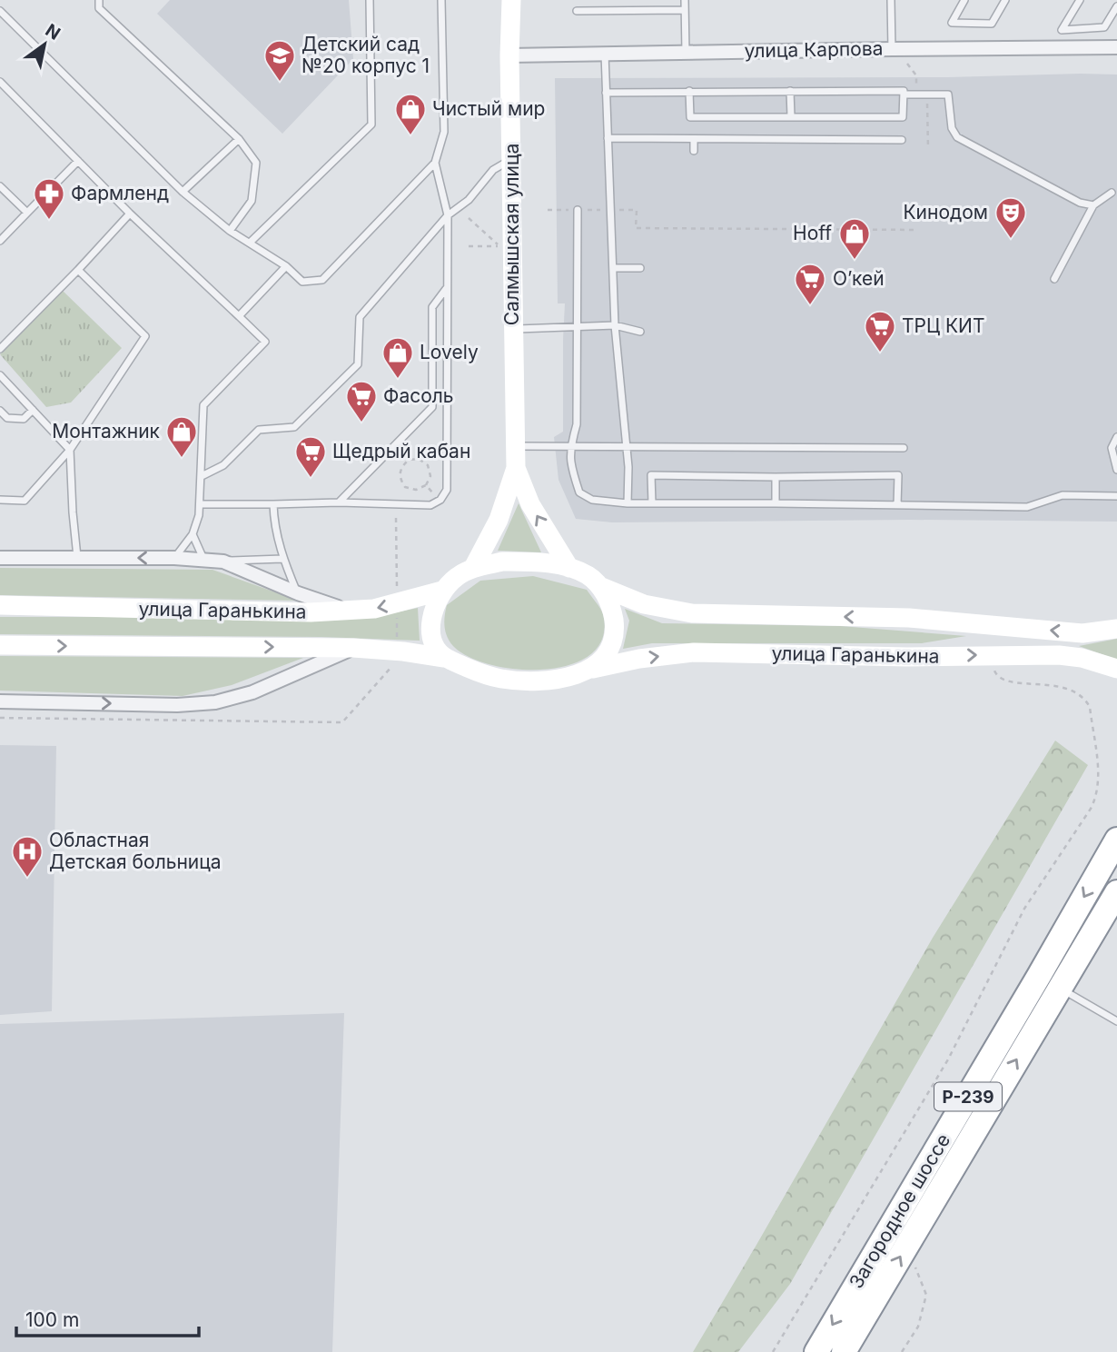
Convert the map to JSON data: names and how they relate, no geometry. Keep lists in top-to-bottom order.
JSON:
{
  "streets": {
    "highway": ["Р-239", "Загородное шоссе"],
    "main road": ["Салмышская улица", "улица Гаранькина"],
    "street": ["улица Карпова"]
  },
  "crossings": [
    ["улица Карпова", "Салмышская улица"],
    ["Салмышская улица", "улица Гаранькина"]
  ],
  "places": {
    "school or university": ["Детский сад №20 корпус 1"],
    "shop": [
      "Чистый мир",
      "Hoff",
      "Lovely",
      "Монтажник"
    ],
    "pharmacy": ["Фармленд"],
    "theatre": ["Кинодом"],
    "supermarket": [
      "О’кей",
      "ТРЦ КИТ",
      "Фасоль",
      "Щедрый кабан"
    ],
    "hospital": ["Областная Детская больница"]
  },
  "scale_bar": "100 m",
  "north": "top right"
}
